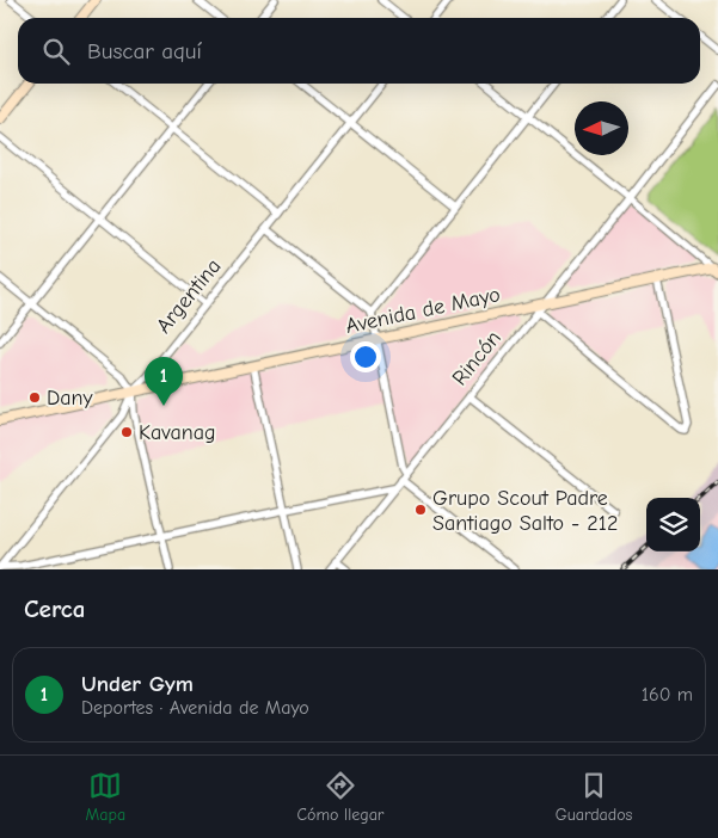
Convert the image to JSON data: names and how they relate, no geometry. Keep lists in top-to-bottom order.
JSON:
{
  "streets": {
    "main road": ["Avenida de Mayo"],
    "street": ["Argentina", "Rincón"]
  },
  "crossings": [
    ["Argentina", "Avenida de Mayo"],
    ["Avenida de Mayo", "Rincón"]
  ],
  "places": ["Dany", "Kavanag", "Grupo Scout Padre Santiago Salto - 212"],
  "north": "left",
  "page": {
    "search": "Buscar aquí",
    "pins": "1",
    "heading": "Cerca",
    "list": [
      {
        "mark": "1",
        "name": "Under Gym",
        "note": "Deportes · Avenida de Mayo",
        "value": "160 m"
      }
    ],
    "nav": ["Mapa", "Cómo llegar", "Guardados"]
  }
}
